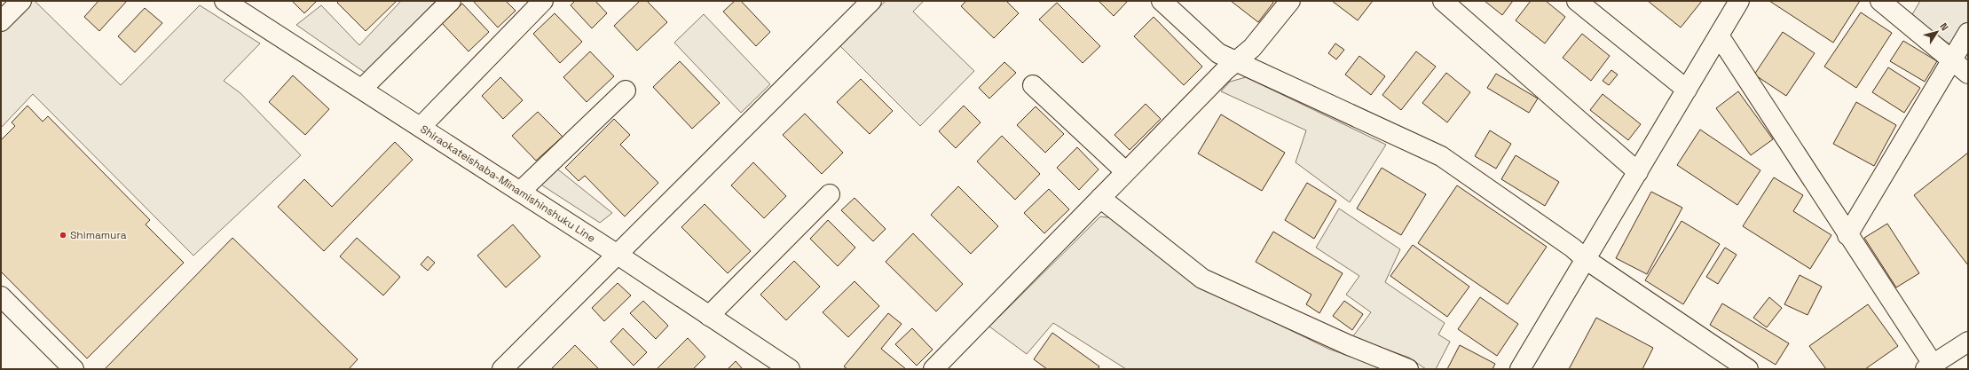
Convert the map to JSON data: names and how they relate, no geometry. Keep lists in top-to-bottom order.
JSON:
{
  "streets": {
    "street": ["Shiraokateishaba-Minamishinshuku Line"]
  },
  "places": ["Shimamura"],
  "north": "top right"
}
